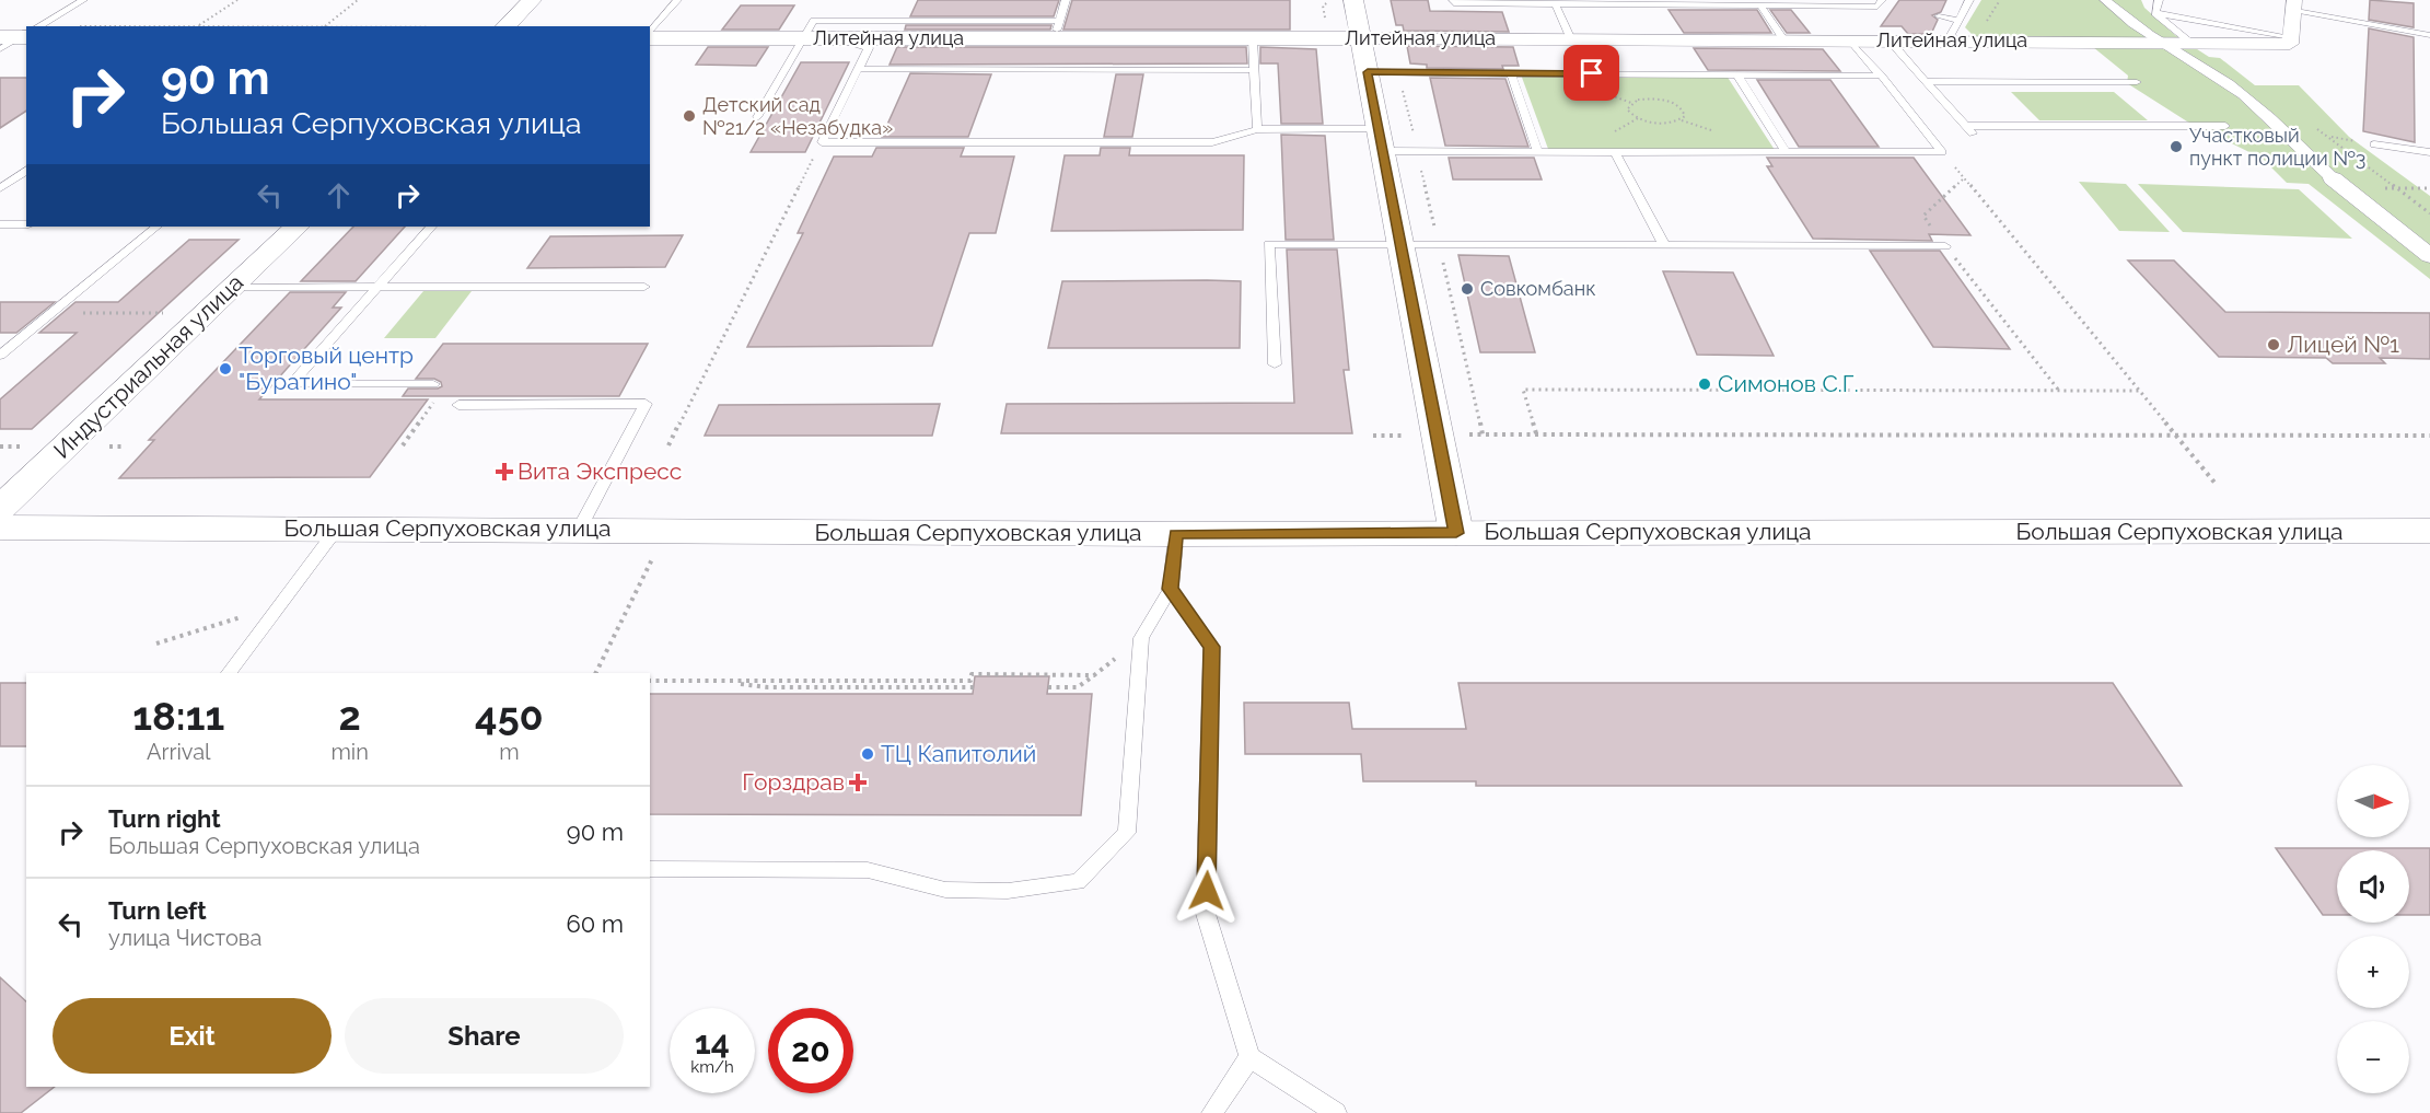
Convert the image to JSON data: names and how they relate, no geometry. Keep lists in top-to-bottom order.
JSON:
{
  "streets": {
    "street": ["Литейная улица", "Индустриальная улица", "Большая Серпуховская улица"]
  },
  "places": {
    "other": [
      "Детский сад №21/2 «Незабудка»",
      "Участковый пункт полиции №3",
      "Совкомбанк",
      "Лицей №1",
      "Торговый центр \"Буратино\"",
      "Симонов С.Г.",
      "ТЦ Капитолий"
    ],
    "health": ["Вита Экспресс", "Горздрав"]
  },
  "north": "right",
  "page": {
    "turn": ["90 m", "Большая Серпуховская улица"],
    "eta": [
      "18:11",
      "Arrival",
      "2",
      "min",
      "450",
      "m"
    ],
    "map_buttons": ["+", "−"],
    "list": [
      {
        "name": "Turn right",
        "note": "Большая Серпуховская улица",
        "value": "90 m"
      },
      {
        "name": "Turn left",
        "note": "улица Чистова",
        "value": "60 m"
      }
    ],
    "buttons": ["Exit", "Share"],
    "speed": "14 km/h",
    "limit": "20"
  }
}
